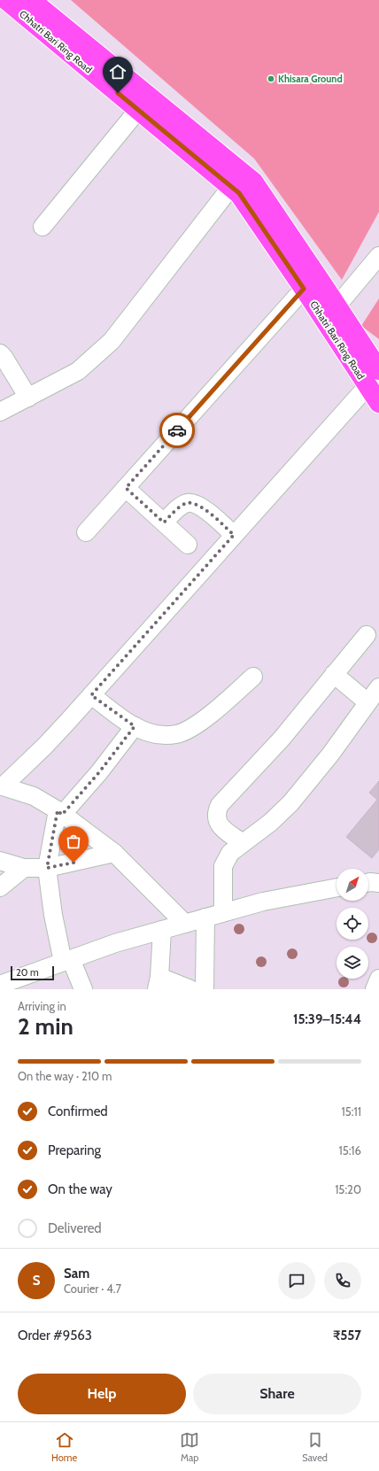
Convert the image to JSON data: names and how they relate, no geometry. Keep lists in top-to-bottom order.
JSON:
{
  "streets": {
    "main road": ["Chhatri Bari Ring Road"]
  },
  "places": ["Khisara Ground"],
  "scale_bar": "20 m",
  "north": "top right",
  "page": {
    "scale": "20 m",
    "heading": ["2 min", "Arriving in", "15:39–15:44"],
    "panel": [
      "Sam",
      "Courier · 4.7",
      "Order #9563",
      "₹557"
    ],
    "bar": "On the way · 210 m",
    "list": [
      ["Confirmed", "15:11"],
      ["Preparing", "15:16"],
      ["On the way", "15:20"],
      "Delivered"
    ],
    "round": "S",
    "buttons": ["Help", "Share"],
    "tabs": ["Home", "Map", "Saved"]
  }
}
